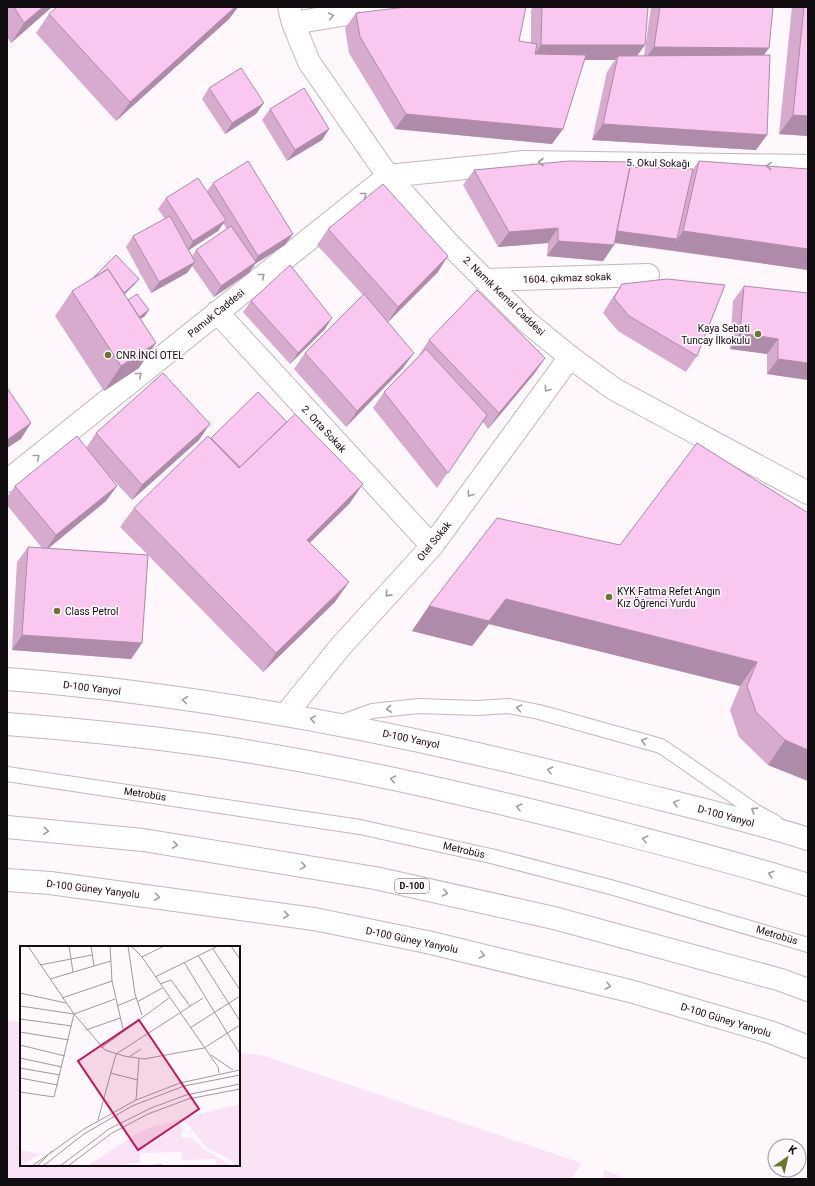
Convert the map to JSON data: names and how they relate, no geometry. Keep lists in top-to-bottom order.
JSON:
{
  "streets": {
    "main road": [
      "5. Okul Sokağı",
      "1604. çıkmaz sokak",
      "2. Namık Kemal Caddesi",
      "Pamuk Caddesi",
      "2. Orta Sokak",
      "Otel Sokak",
      "D-100 Yanyol",
      "D-100",
      "D-100 Güney Yanyolu"
    ],
    "lane": ["Metrobüs"]
  },
  "crossings": [
    ["5. Okul Sokağı", "2. Namık Kemal Caddesi"],
    ["5. Okul Sokağı", "Pamuk Caddesi"],
    ["1604. çıkmaz sokak", "2. Namık Kemal Caddesi"],
    ["2. Namık Kemal Caddesi", "Pamuk Caddesi"],
    ["2. Namık Kemal Caddesi", "Otel Sokak"],
    ["Pamuk Caddesi", "2. Orta Sokak"],
    ["2. Orta Sokak", "Otel Sokak"],
    ["Otel Sokak", "D-100 Yanyol"]
  ],
  "one_way": ["5. Okul Sokağı", "Pamuk Caddesi", "Otel Sokak"],
  "places": [
    "Kaya Sebati Tuncay İlkokulu",
    "CNR İNCİ OTEL",
    "KYK Fatma Refet Angın Kız Öğrenci Yurdu",
    "Class Petrol"
  ],
  "north": "top right"
}
